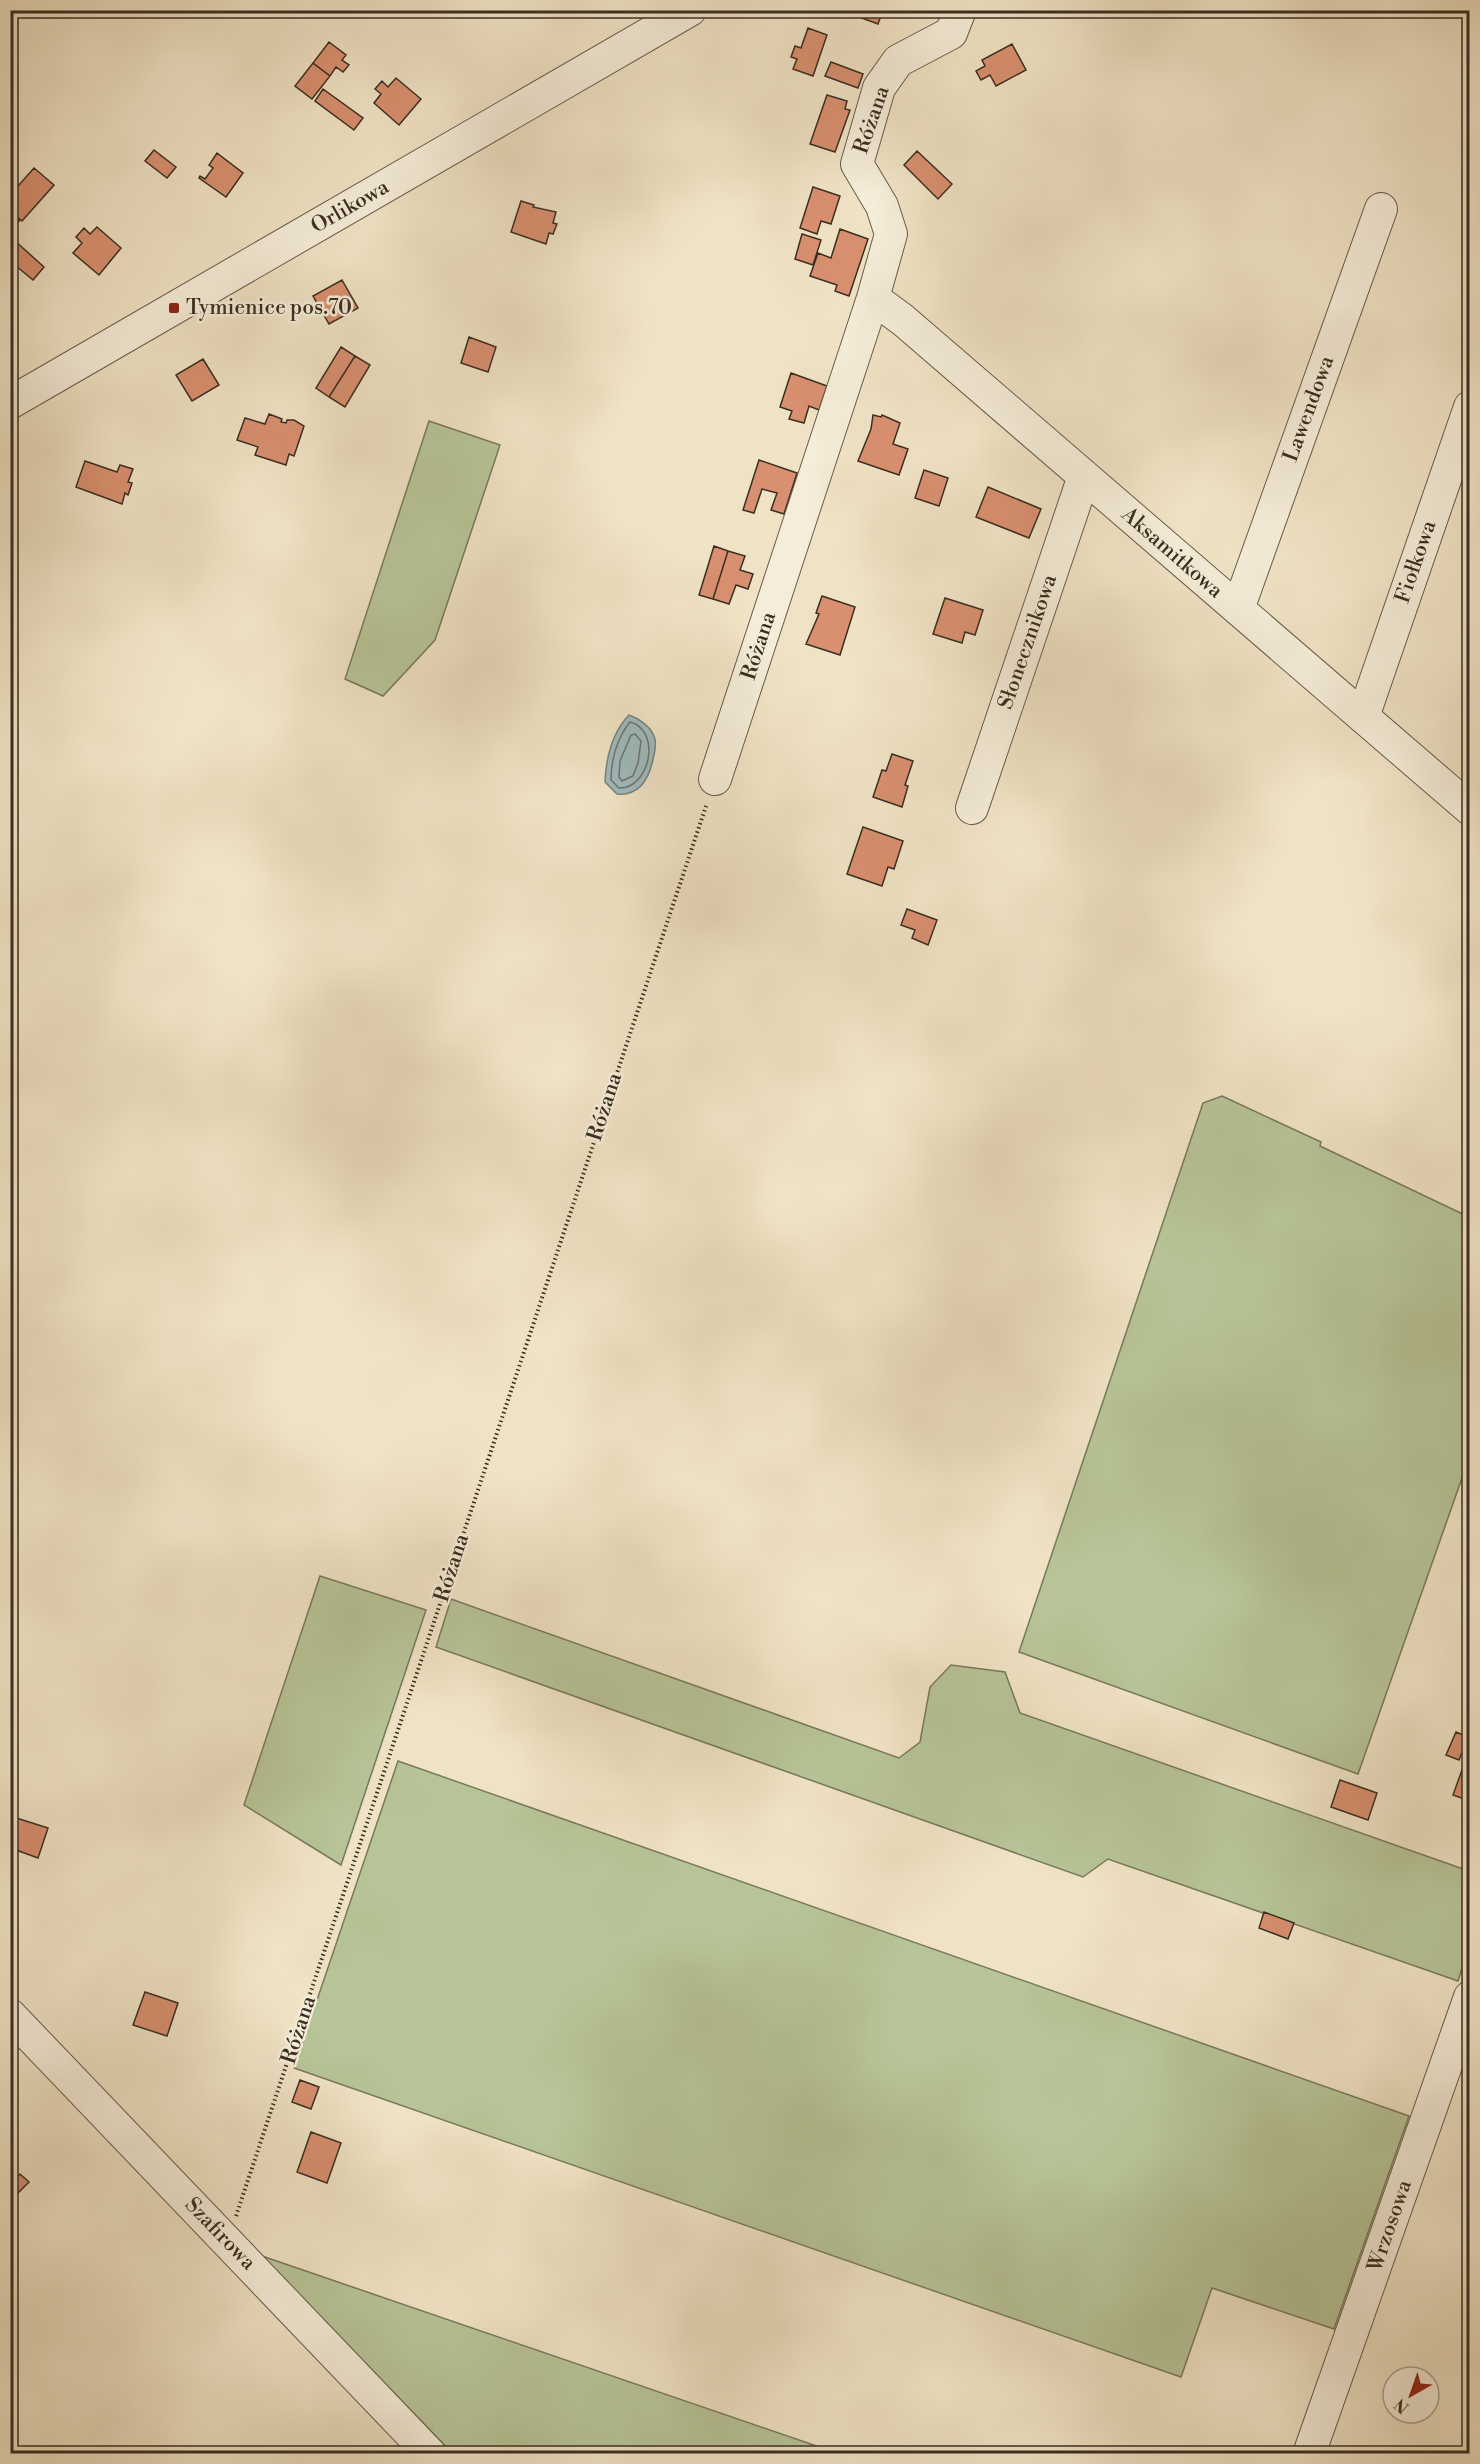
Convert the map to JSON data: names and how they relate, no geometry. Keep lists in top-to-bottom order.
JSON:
{
  "streets": {
    "street": [
      "Różana",
      "Orlikowa",
      "Lawendowa",
      "Aksamitkowa",
      "Fiołkowa",
      "Słonecznikowa",
      "Wrzosowa",
      "Szafirowa"
    ]
  },
  "crossings": [
    ["Różana", "Aksamitkowa"],
    ["Różana", "Szafirowa"],
    ["Lawendowa", "Aksamitkowa"],
    ["Aksamitkowa", "Fiołkowa"],
    ["Aksamitkowa", "Słonecznikowa"]
  ],
  "places": {
    "transit": ["Tymienice pos.70"]
  },
  "north": "bottom left"
}
